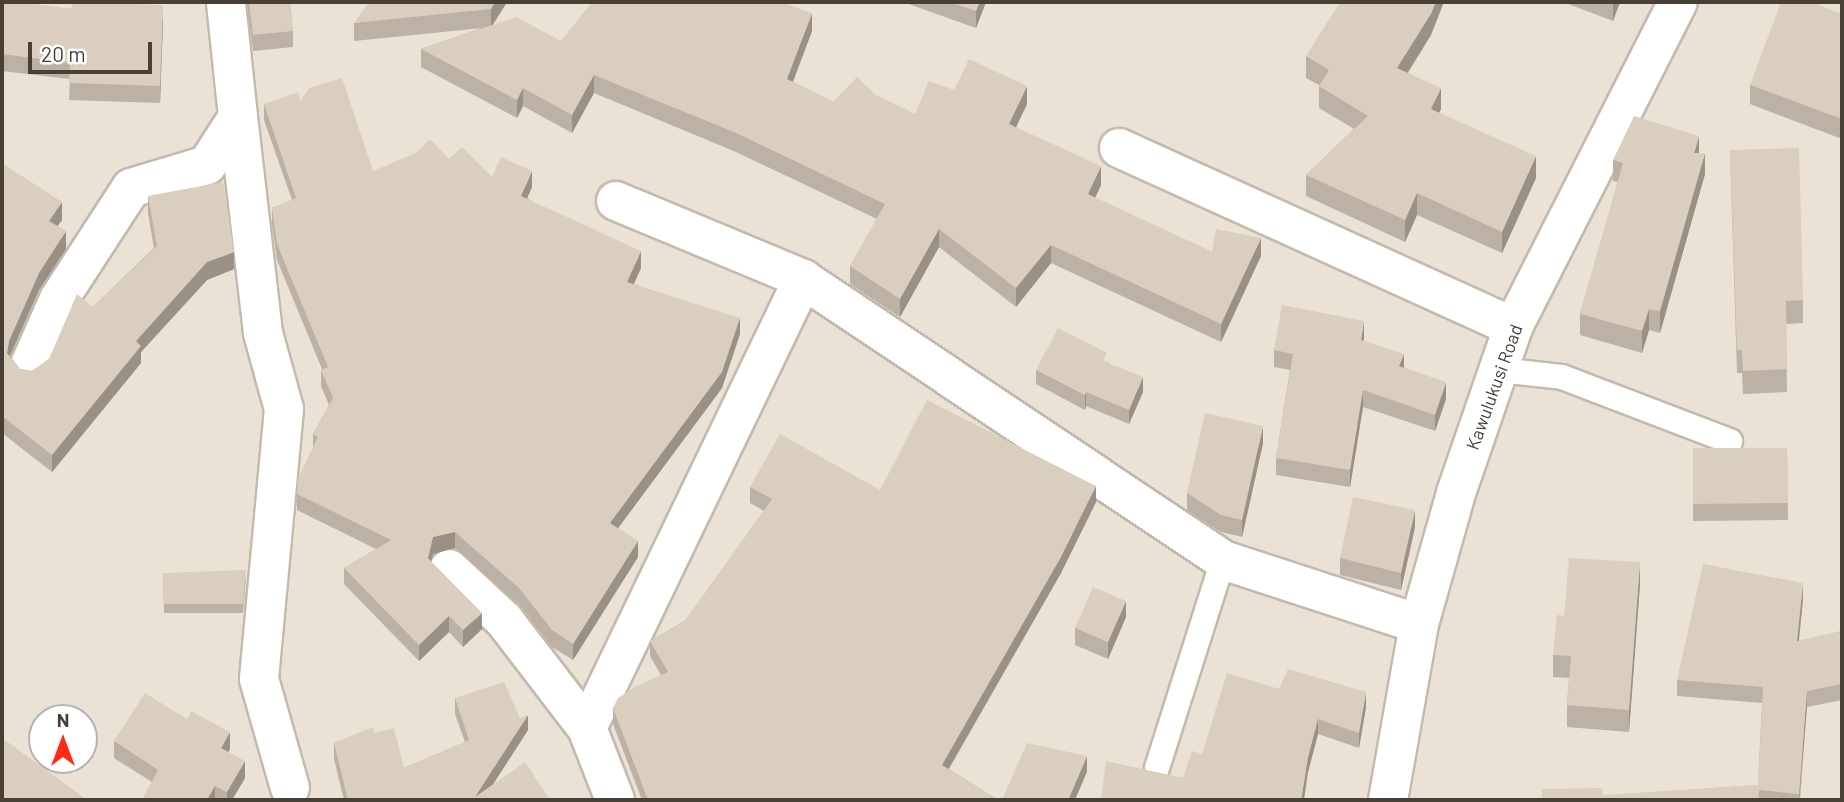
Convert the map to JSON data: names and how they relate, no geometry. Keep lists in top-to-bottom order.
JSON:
{
  "streets": {
    "street": ["Kawulukusi Road"]
  },
  "scale_bar": "20 m",
  "north": "top"
}
